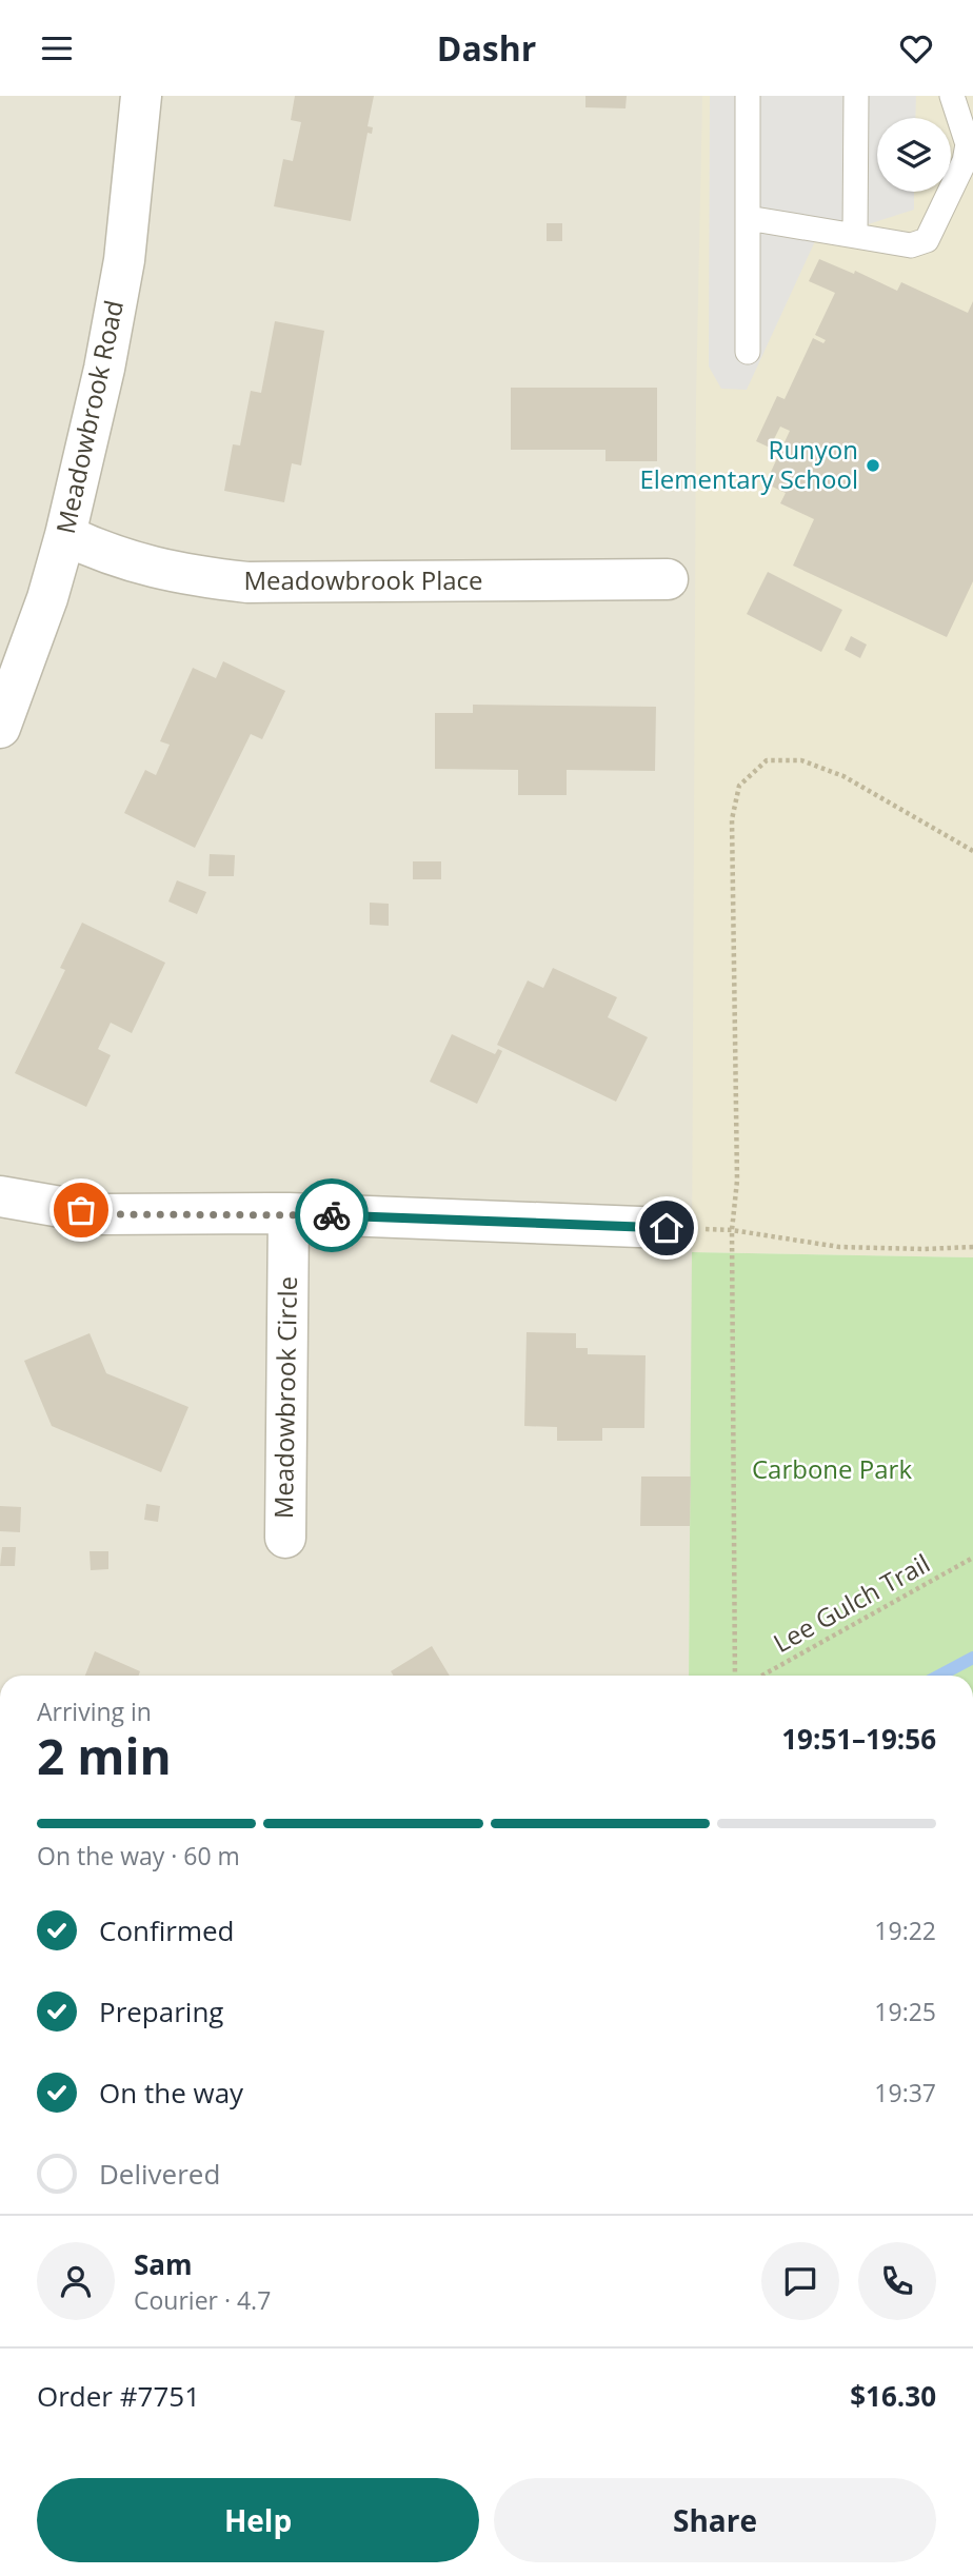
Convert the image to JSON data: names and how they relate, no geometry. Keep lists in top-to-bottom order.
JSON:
{
  "streets": {
    "street": ["Meadowbrook Road", "Meadowbrook Place", "Meadowbrook Circle"],
    "path": ["Lee Gulch Trail"]
  },
  "crossings": [
    ["Meadowbrook Road", "Meadowbrook Place"]
  ],
  "parks": ["Carbone Park"],
  "places": ["Runyon Elementary School"],
  "page": {
    "header": "Dashr",
    "heading": ["2 min", "Arriving in", "19:51–19:56"],
    "panel": [
      "Sam",
      "Courier · 4.7",
      "Order #7751",
      "$16.30"
    ],
    "bar": "On the way · 60 m",
    "list": [
      ["Confirmed", "19:22"],
      ["Preparing", "19:25"],
      ["On the way", "19:37"],
      "Delivered"
    ],
    "buttons": ["Help", "Share"]
  }
}
